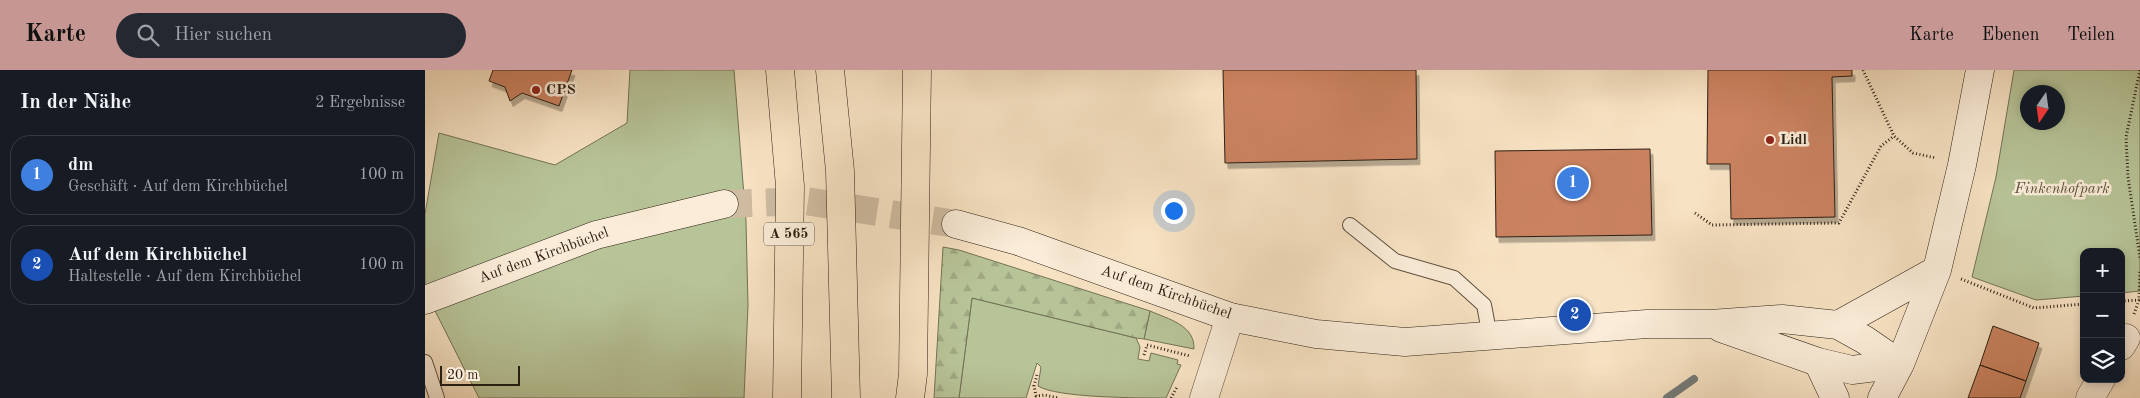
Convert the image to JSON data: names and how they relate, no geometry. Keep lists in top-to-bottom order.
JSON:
{
  "streets": {
    "highway": ["A 565"],
    "street": ["Auf dem Kirchbüchel"]
  },
  "parks": ["Finkenhofpark"],
  "places": ["CPS", "Lidl"],
  "scale_bar": "20 m",
  "north": "bottom",
  "page": {
    "header": "Karte",
    "search": "Hier suchen",
    "nav": ["Karte", "Ebenen", "Teilen"],
    "heading": ["In der Nähe", "2 Ergebnisse"],
    "list": [
      {
        "mark": "1",
        "name": "dm",
        "note": "Geschäft · Auf dem Kirchbüchel",
        "value": "100 m"
      },
      {
        "mark": "2",
        "name": "Auf dem Kirchbüchel",
        "note": "Haltestelle · Auf dem Kirchbüchel",
        "value": "100 m"
      }
    ],
    "pins": ["1", "2"],
    "map_buttons": ["+", "−"],
    "scale": "20 m"
  }
}
